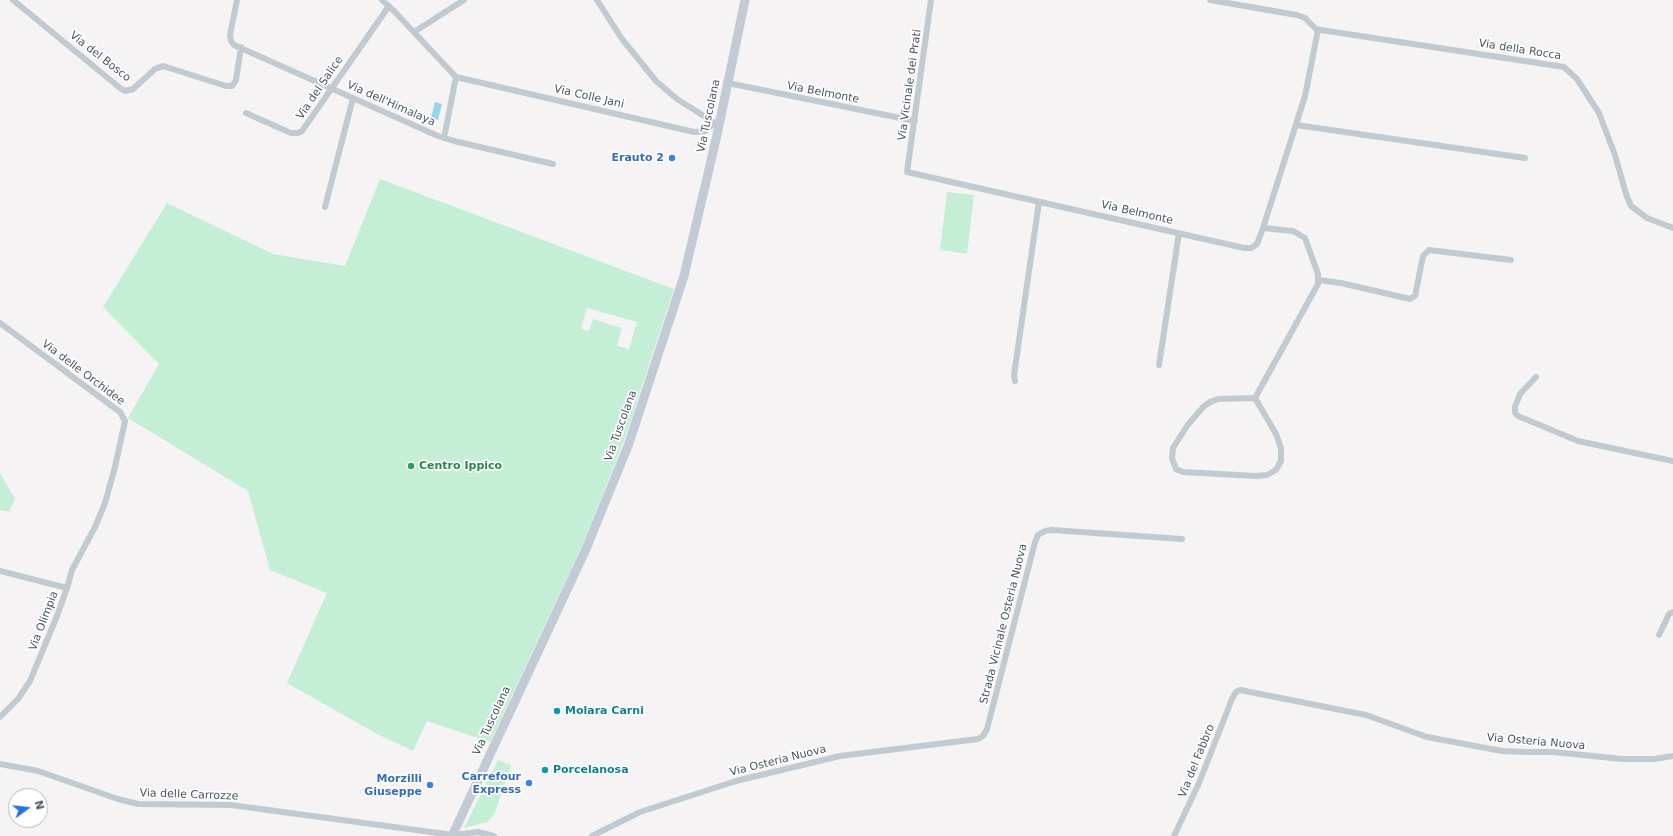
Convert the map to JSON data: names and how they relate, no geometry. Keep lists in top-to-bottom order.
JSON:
{
  "streets": {
    "main road": ["Via Tuscolana"],
    "street": [
      "Via della Rocca",
      "Via del Bosco",
      "Via Vicinale dei Prati",
      "Via del Salice",
      "Via Belmonte",
      "Via Colle Jani",
      "Via dell'Himalaya",
      "Via delle Orchidee",
      "Via Olimpia",
      "Strada Vicinale Osteria Nuova",
      "Via Osteria Nuova",
      "Via del Fabbro",
      "Via delle Carrozze"
    ]
  },
  "crossings": [
    ["Via del Bosco", "Via dell'Himalaya"],
    ["Via Vicinale dei Prati", "Via Belmonte"],
    ["Via del Salice", "Via dell'Himalaya"],
    ["Via Belmonte", "Via Tuscolana"],
    ["Via Colle Jani", "Via Tuscolana"],
    ["Via Tuscolana", "Via delle Carrozze"],
    ["Via delle Orchidee", "Via Olimpia"],
    ["Strada Vicinale Osteria Nuova", "Via Osteria Nuova"],
    ["Via Osteria Nuova", "Via del Fabbro"]
  ],
  "places": [
    "Erauto 2",
    "Centro Ippico",
    "Molara Carni",
    "Porcelanosa",
    "Carrefour Express",
    "Morzilli Giuseppe"
  ],
  "north": "right"
}
